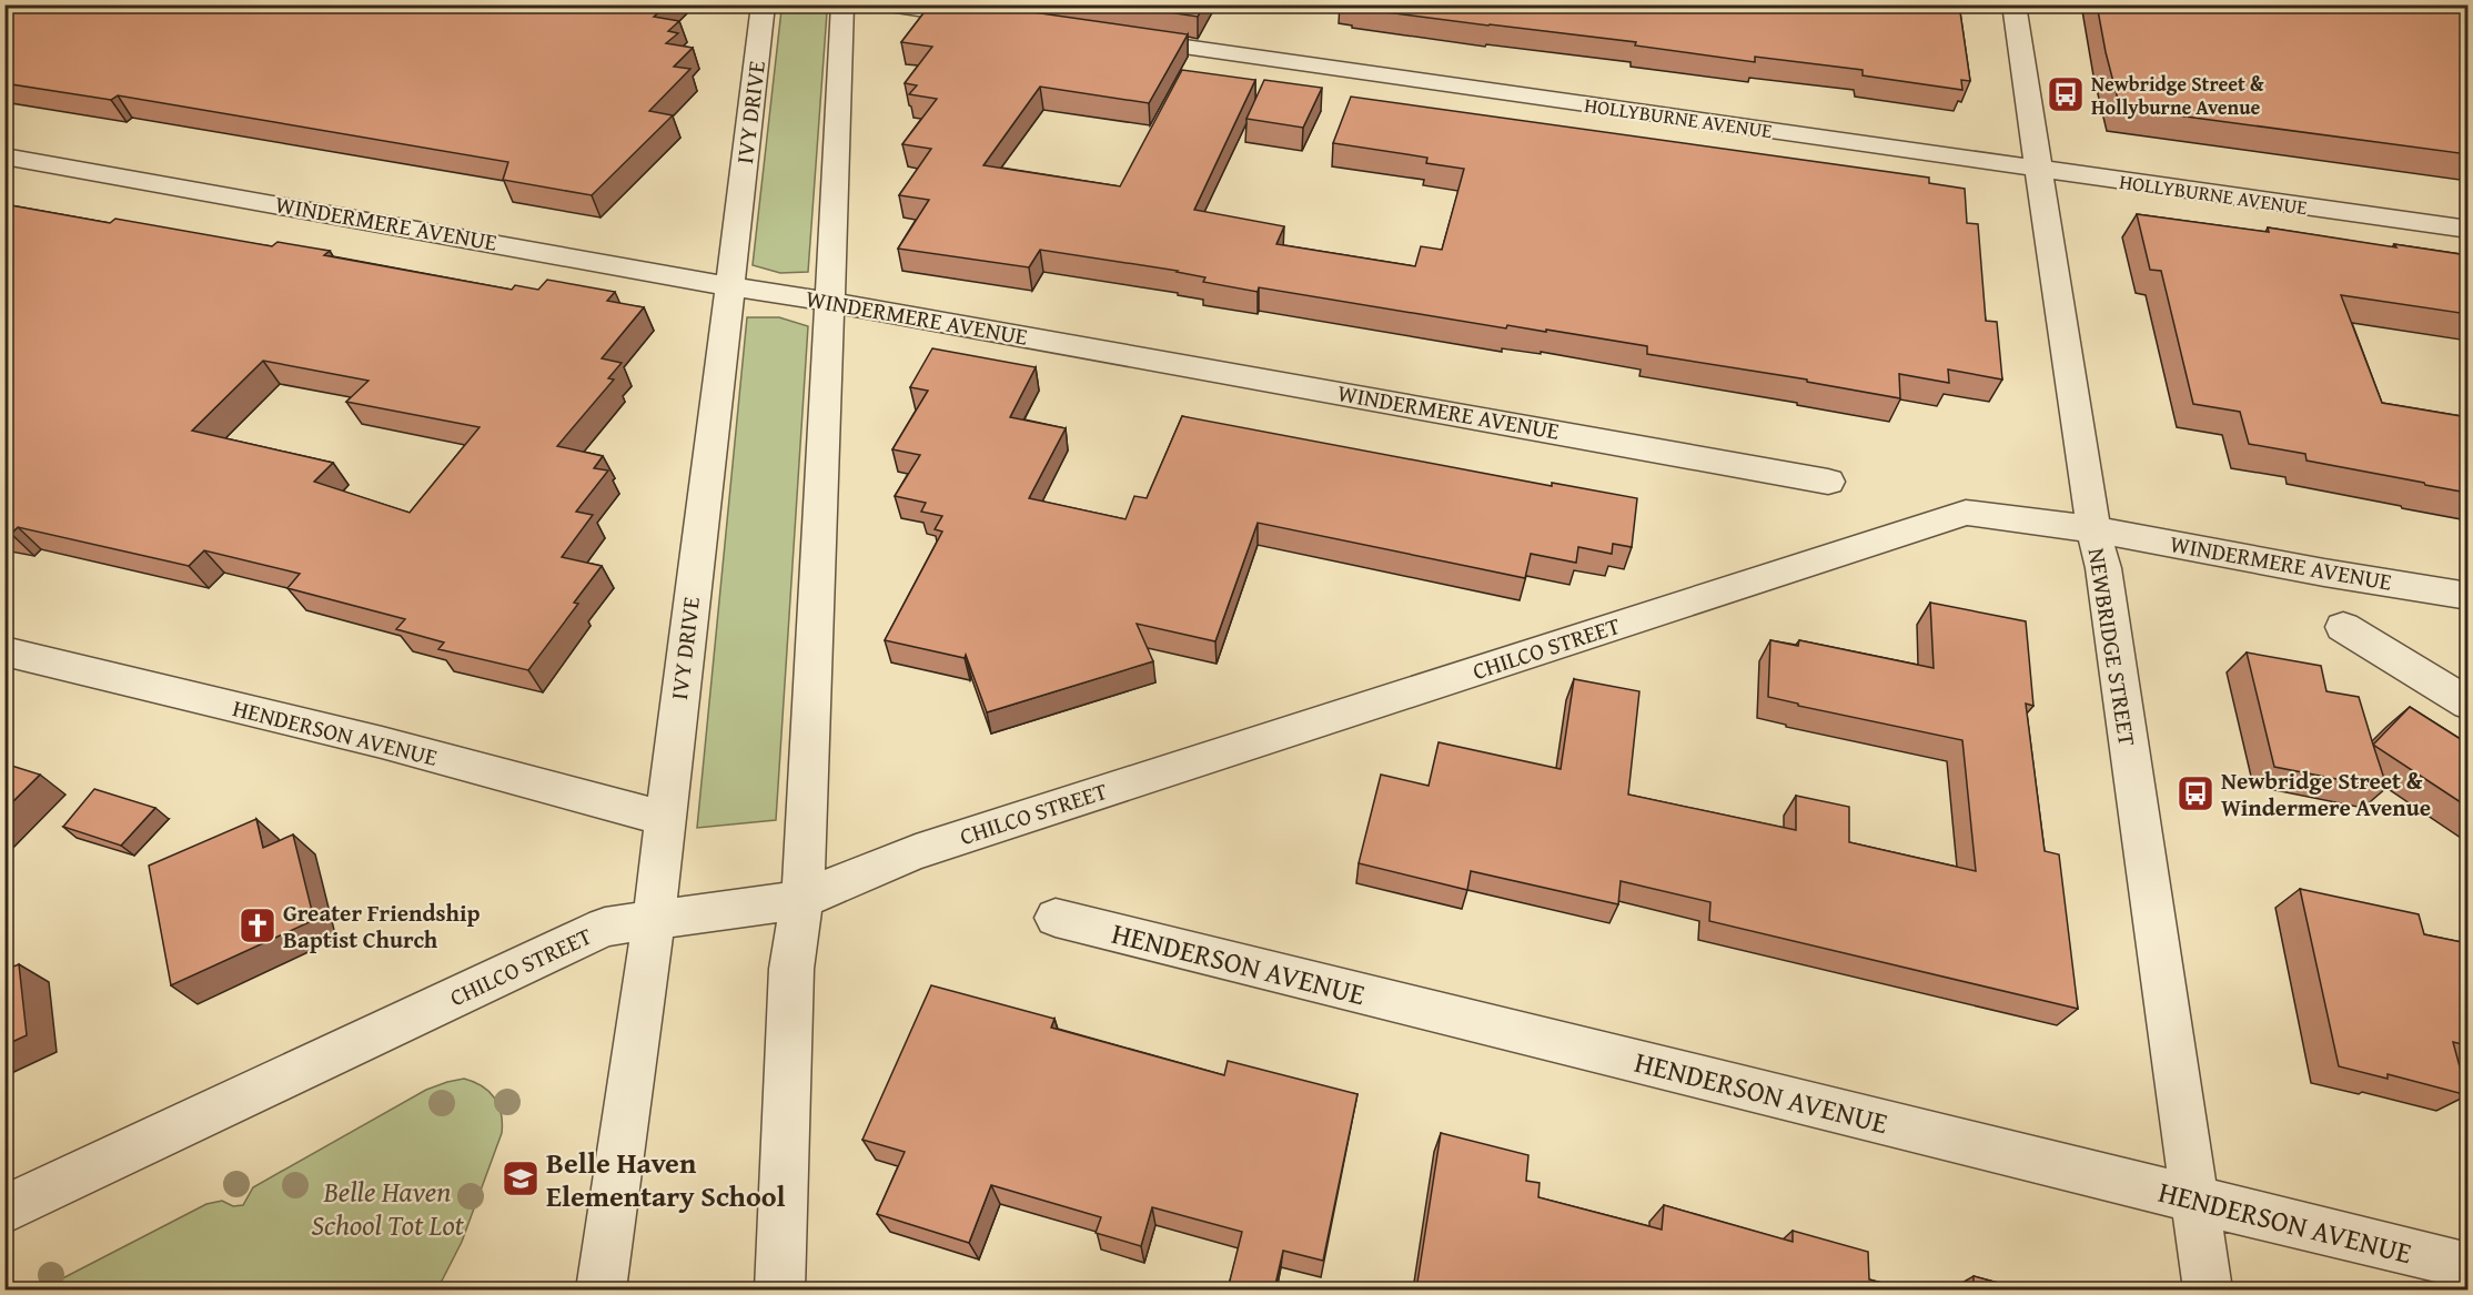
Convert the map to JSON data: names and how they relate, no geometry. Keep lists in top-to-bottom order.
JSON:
{
  "streets": {
    "street": [
      "IVY DRIVE",
      "HOLLYBURNE AVENUE",
      "WINDERMERE AVENUE",
      "NEWBRIDGE STREET",
      "CHILCO STREET",
      "HENDERSON AVENUE"
    ]
  },
  "crossings": [
    ["IVY DRIVE", "WINDERMERE AVENUE"],
    ["IVY DRIVE", "CHILCO STREET"],
    ["IVY DRIVE", "HENDERSON AVENUE"],
    ["HOLLYBURNE AVENUE", "NEWBRIDGE STREET"],
    ["WINDERMERE AVENUE", "NEWBRIDGE STREET"],
    ["WINDERMERE AVENUE", "CHILCO STREET"],
    ["NEWBRIDGE STREET", "CHILCO STREET"],
    ["NEWBRIDGE STREET", "HENDERSON AVENUE"]
  ],
  "parks": ["Belle Haven School Tot Lot"],
  "places": {
    "bus stop": ["Newbridge Street & Hollyburne Avenue", "Newbridge Street & Windermere Avenue"],
    "church": ["Greater Friendship Baptist Church"],
    "school or university": ["Belle Haven Elementary School"]
  }
}
